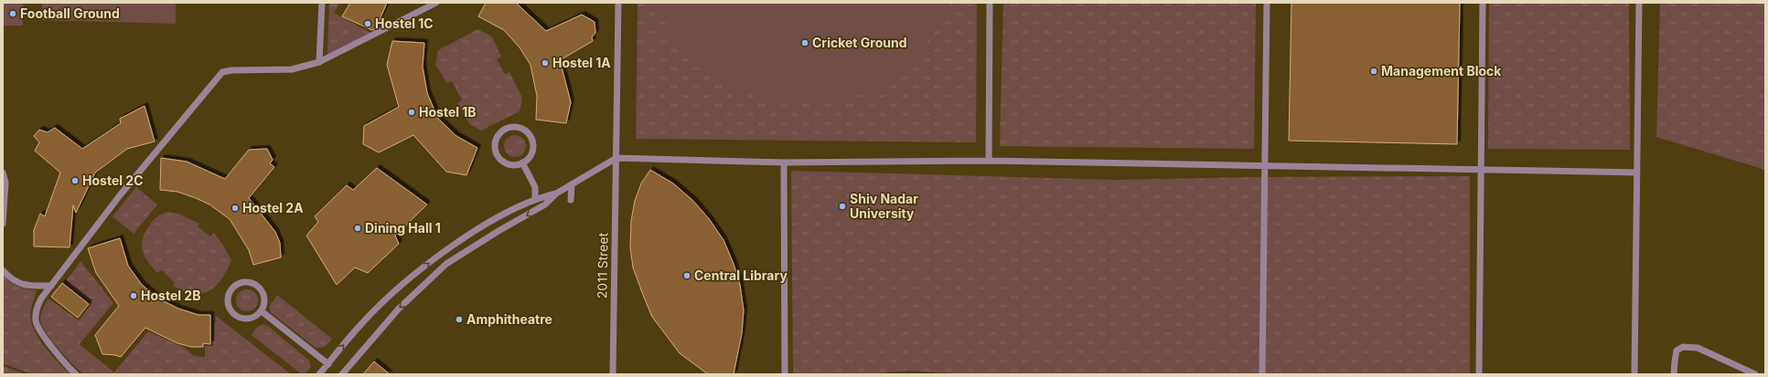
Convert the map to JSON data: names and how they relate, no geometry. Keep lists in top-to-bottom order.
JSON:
{
  "streets": {
    "street": ["2011 Street"]
  },
  "places": [
    "Football Ground",
    "Hostel 1C",
    "Cricket Ground",
    "Hostel 1A",
    "Management Block",
    "Hostel 1B",
    "Hostel 2C",
    "Shiv Nadar University",
    "Hostel 2A",
    "Dining Hall 1",
    "Central Library",
    "Hostel 2B",
    "Amphitheatre"
  ]
}
